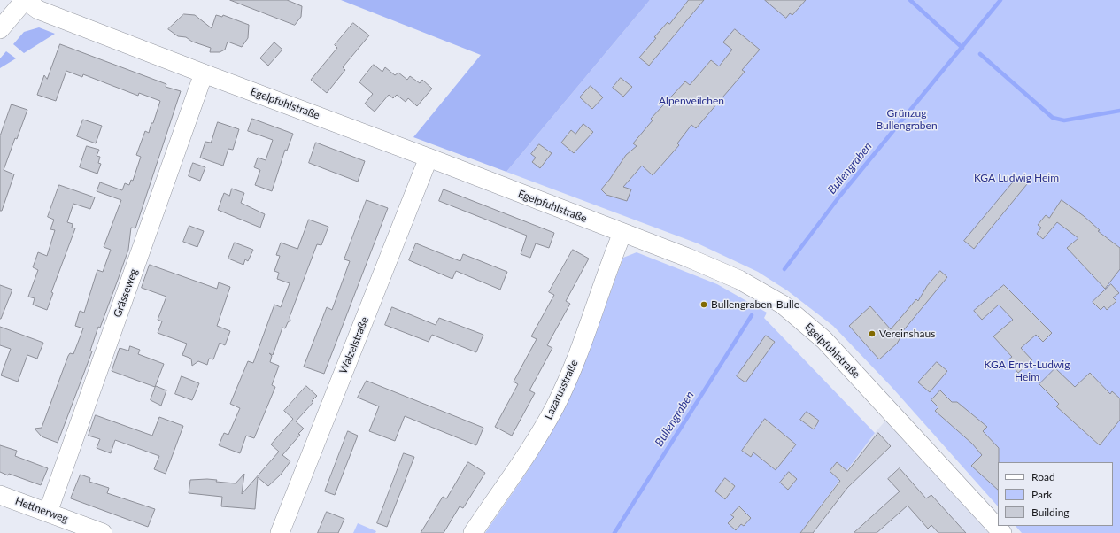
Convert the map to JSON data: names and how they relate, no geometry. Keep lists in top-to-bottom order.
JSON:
{
  "streets": {
    "street": [
      "Egelpfuhlstraße",
      "Grässeweg",
      "Walzelstraße",
      "Lazarusstraße",
      "Hettnerweg"
    ]
  },
  "crossings": [
    ["Egelpfuhlstraße", "Grässeweg"],
    ["Egelpfuhlstraße", "Walzelstraße"],
    ["Egelpfuhlstraße", "Lazarusstraße"],
    ["Grässeweg", "Hettnerweg"]
  ],
  "water": ["Bullengraben"],
  "parks": [
    "Alpenveilchen",
    "Grünzug Bullengraben",
    "KGA Ludwig Heim",
    "KGA Ernst-Ludwig Heim"
  ],
  "places": ["Bullengraben-Bulle", "Vereinshaus"],
  "legend": ["Road", "Park", "Building"]
}
